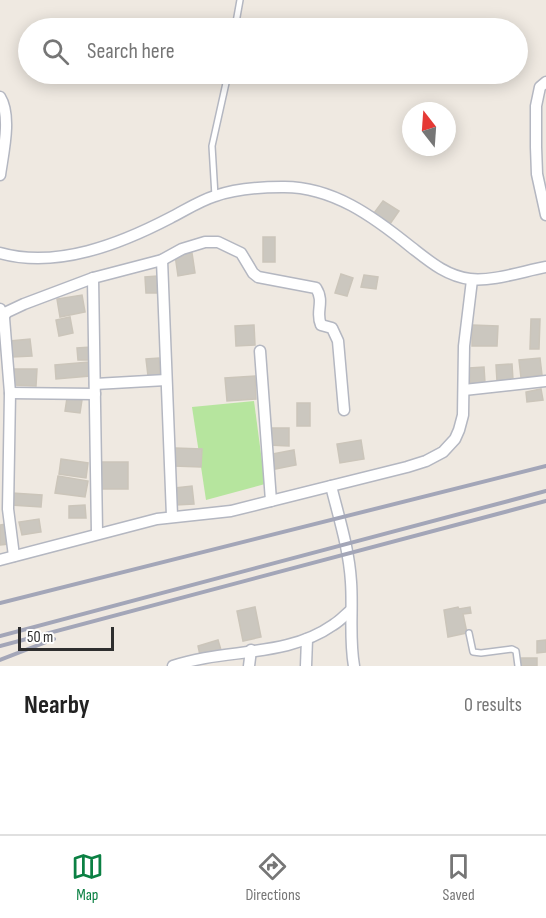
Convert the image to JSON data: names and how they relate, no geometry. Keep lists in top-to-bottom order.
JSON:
{
  "scale_bar": "50 m",
  "north": "top",
  "page": {
    "search": "Search here",
    "scale": "50 m",
    "heading": ["Nearby", "0 results"],
    "nav": ["Map", "Directions", "Saved"]
  }
}
